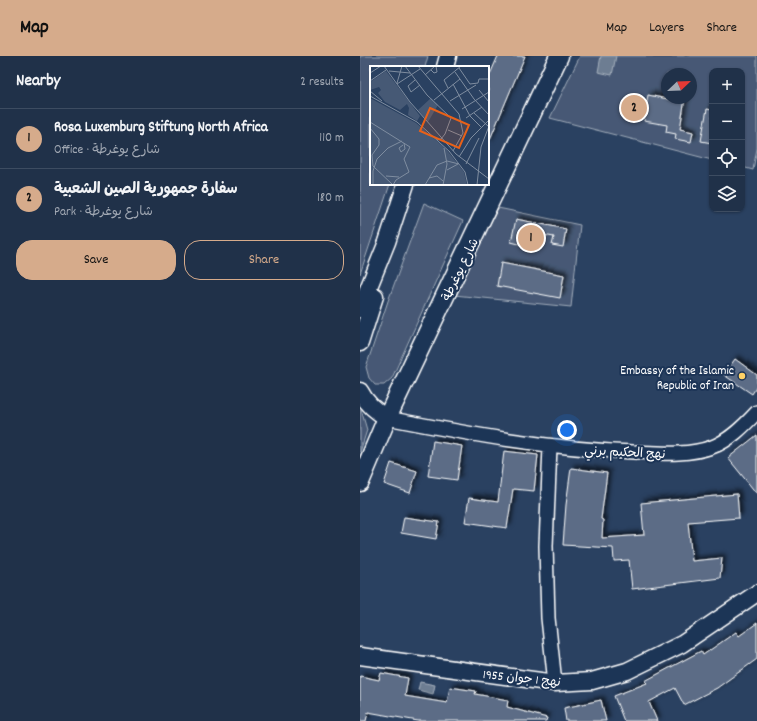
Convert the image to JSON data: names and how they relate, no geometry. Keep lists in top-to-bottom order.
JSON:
{
  "streets": {
    "main road": ["شارع يوغرطة"],
    "street": ["نهج الحكيم برني", "نهج 1 جوان 1955"]
  },
  "crossings": [
    ["شارع يوغرطة", "نهج الحكيم برني"]
  ],
  "places": ["Embassy of the Islamic Republic of Iran"],
  "north": "top right",
  "page": {
    "header": "Map",
    "nav": ["Map", "Layers", "Share"],
    "heading": ["Nearby", "2 results"],
    "map_buttons": ["+", "−"],
    "pins": ["2", "1"],
    "list": [
      {
        "mark": "1",
        "name": "Rosa Luxemburg Stiftung North Africa",
        "note": "Office · شارع يوغرطة",
        "value": "110 m"
      },
      {
        "mark": "2",
        "name": "سفارة جمهورية الصين الشعبية",
        "note": "Park · شارع يوغرطة",
        "value": "180 m"
      }
    ],
    "buttons": ["Save", "Share"]
  }
}
